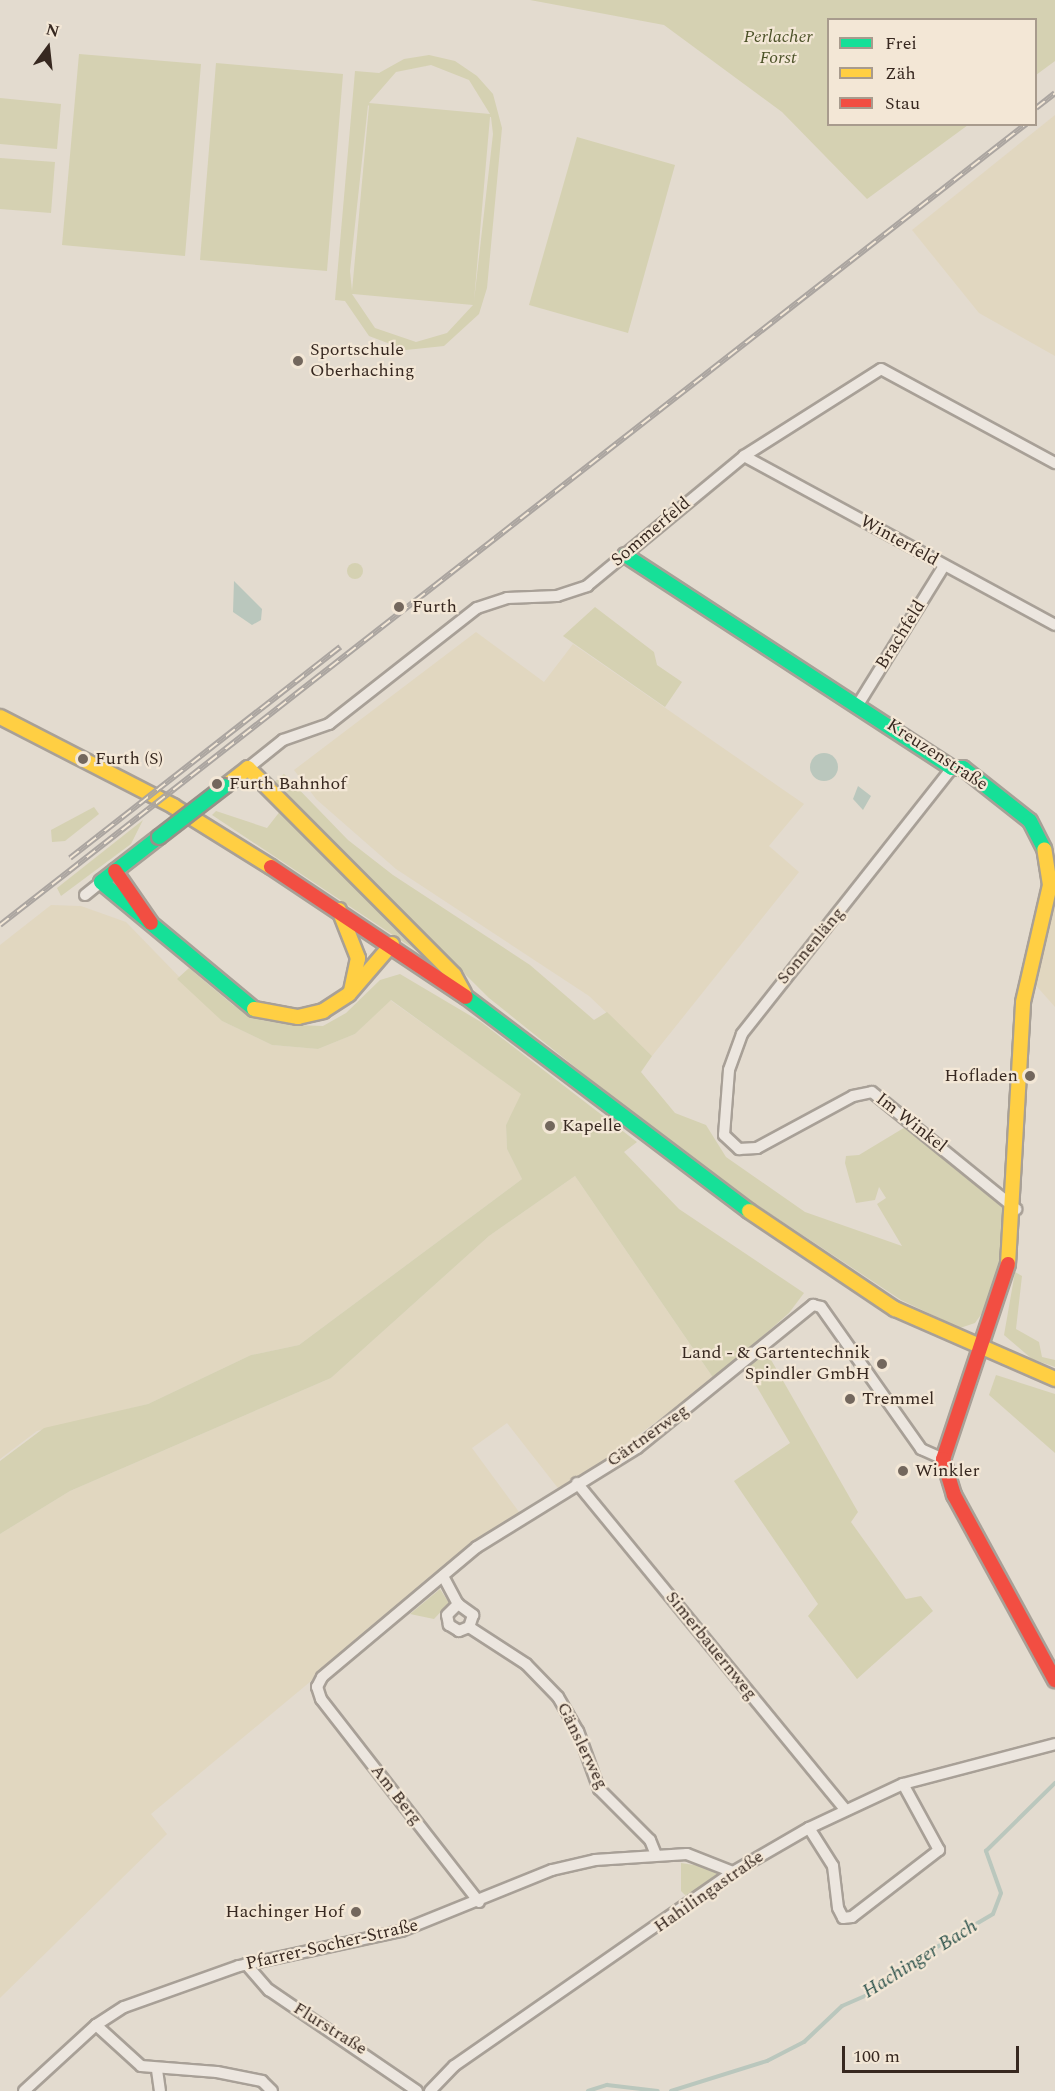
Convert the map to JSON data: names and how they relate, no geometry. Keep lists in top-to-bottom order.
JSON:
{
  "streets": {
    "main road": ["Kreuzenstraße"],
    "street": [
      "Sommerfeld",
      "Winterfeld",
      "Brachfeld",
      "Sonnenläng",
      "Im Winkel",
      "Gärtnerweg",
      "Simerbauernweg",
      "Gänslerweg",
      "Am Berg",
      "Hahilingastraße",
      "Pfarrer-Socher-Straße",
      "Flurstraße"
    ]
  },
  "crossings": [
    ["Sommerfeld", "Winterfeld"],
    ["Sommerfeld", "Kreuzenstraße"],
    ["Winterfeld", "Brachfeld"],
    ["Brachfeld", "Kreuzenstraße"],
    ["Kreuzenstraße", "Sonnenläng"],
    ["Kreuzenstraße", "Im Winkel"],
    ["Kreuzenstraße", "Gärtnerweg"],
    ["Sonnenläng", "Im Winkel"],
    ["Gärtnerweg", "Simerbauernweg"],
    ["Gärtnerweg", "Am Berg"],
    ["Simerbauernweg", "Hahilingastraße"],
    ["Gänslerweg", "Pfarrer-Socher-Straße"],
    ["Am Berg", "Pfarrer-Socher-Straße"],
    ["Hahilingastraße", "Pfarrer-Socher-Straße"],
    ["Pfarrer-Socher-Straße", "Flurstraße"]
  ],
  "water": ["Hachinger Bach"],
  "parks": ["Perlacher Forst"],
  "places": [
    "Sportschule Oberhaching",
    "Furth",
    "Furth (S)",
    "Furth Bahnhof",
    "Hofladen",
    "Kapelle",
    "Land - & Gartentechnik Spindler GmbH",
    "Tremmel",
    "Winkler",
    "Hachinger Hof"
  ],
  "legend": ["Frei", "Zäh", "Stau"],
  "scale_bar": "100 m",
  "north": "top"
}
